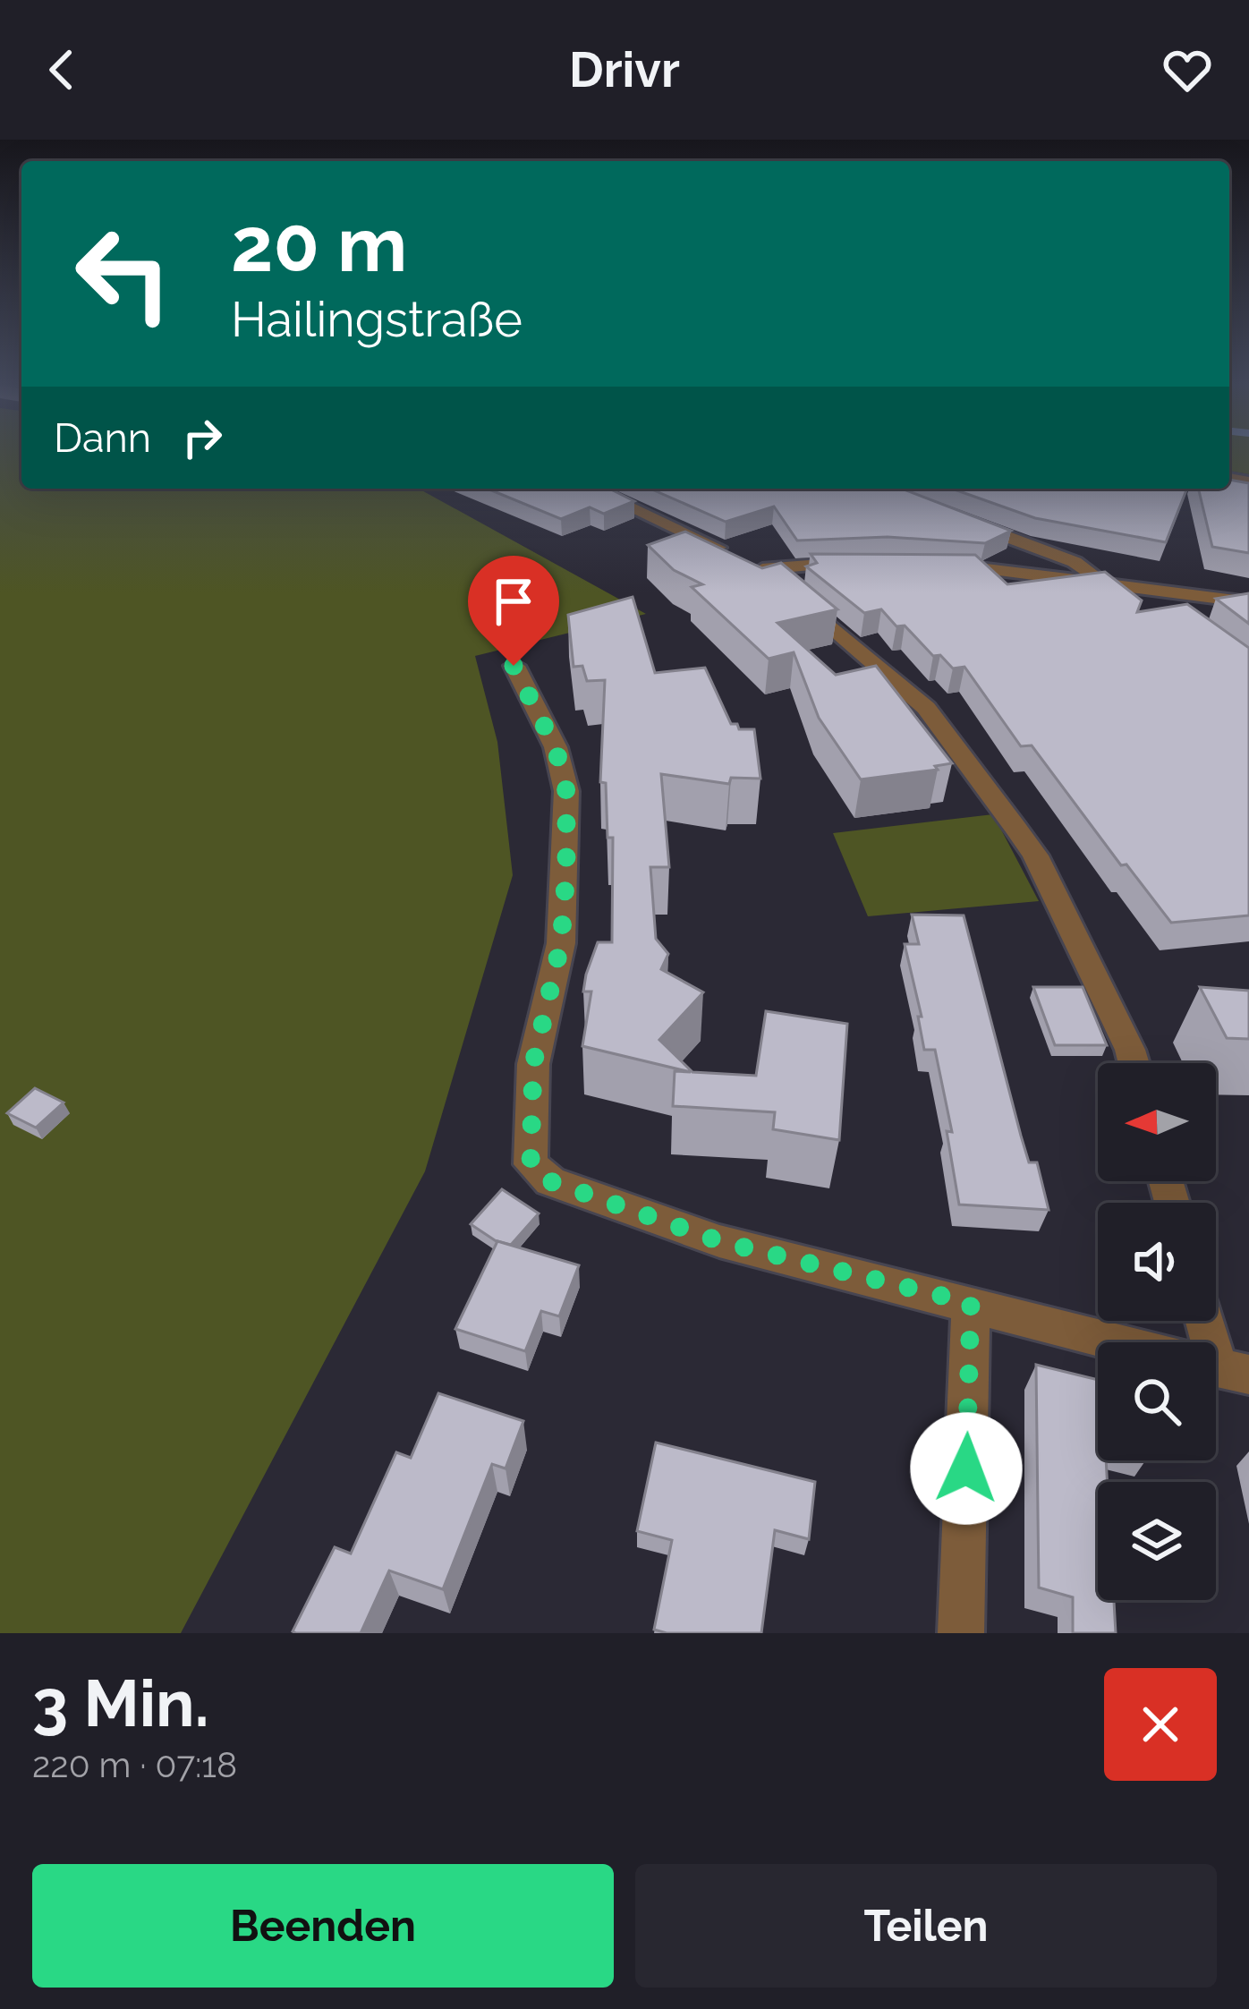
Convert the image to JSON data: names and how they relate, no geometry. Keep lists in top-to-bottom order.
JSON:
{
  "north": "left",
  "page": {
    "header": "Drivr",
    "turn": ["20 m", "Hailingstraße"],
    "then": "Dann",
    "heading": ["3 Min.", "220 m · 07:18"],
    "buttons": ["Beenden", "Teilen"]
  }
}
